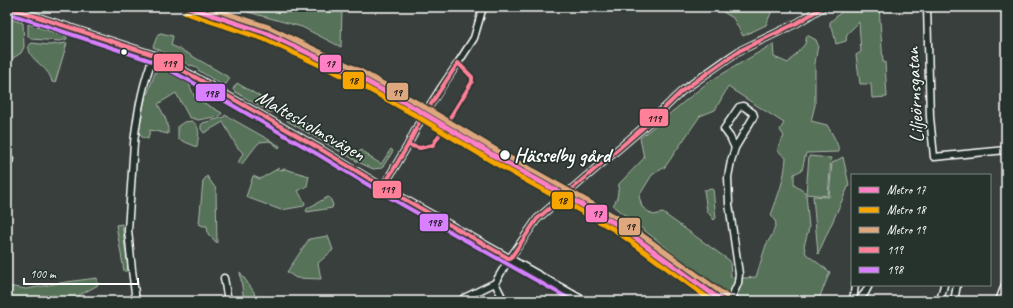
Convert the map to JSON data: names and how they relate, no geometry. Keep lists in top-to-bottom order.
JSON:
{
  "streets": {
    "street": ["Liljeörnsgatan", "Maltesholmsvägen"]
  },
  "places": ["Hässelby gård"],
  "lines": [
    "metro line 17",
    "metro line 19",
    "transit line 119",
    "metro line 18",
    "transit line 198"
  ],
  "legend": [
    "Metro 17",
    "Metro 18",
    "Metro 19",
    "119",
    "198"
  ],
  "scale_bar": "100 m"
}
